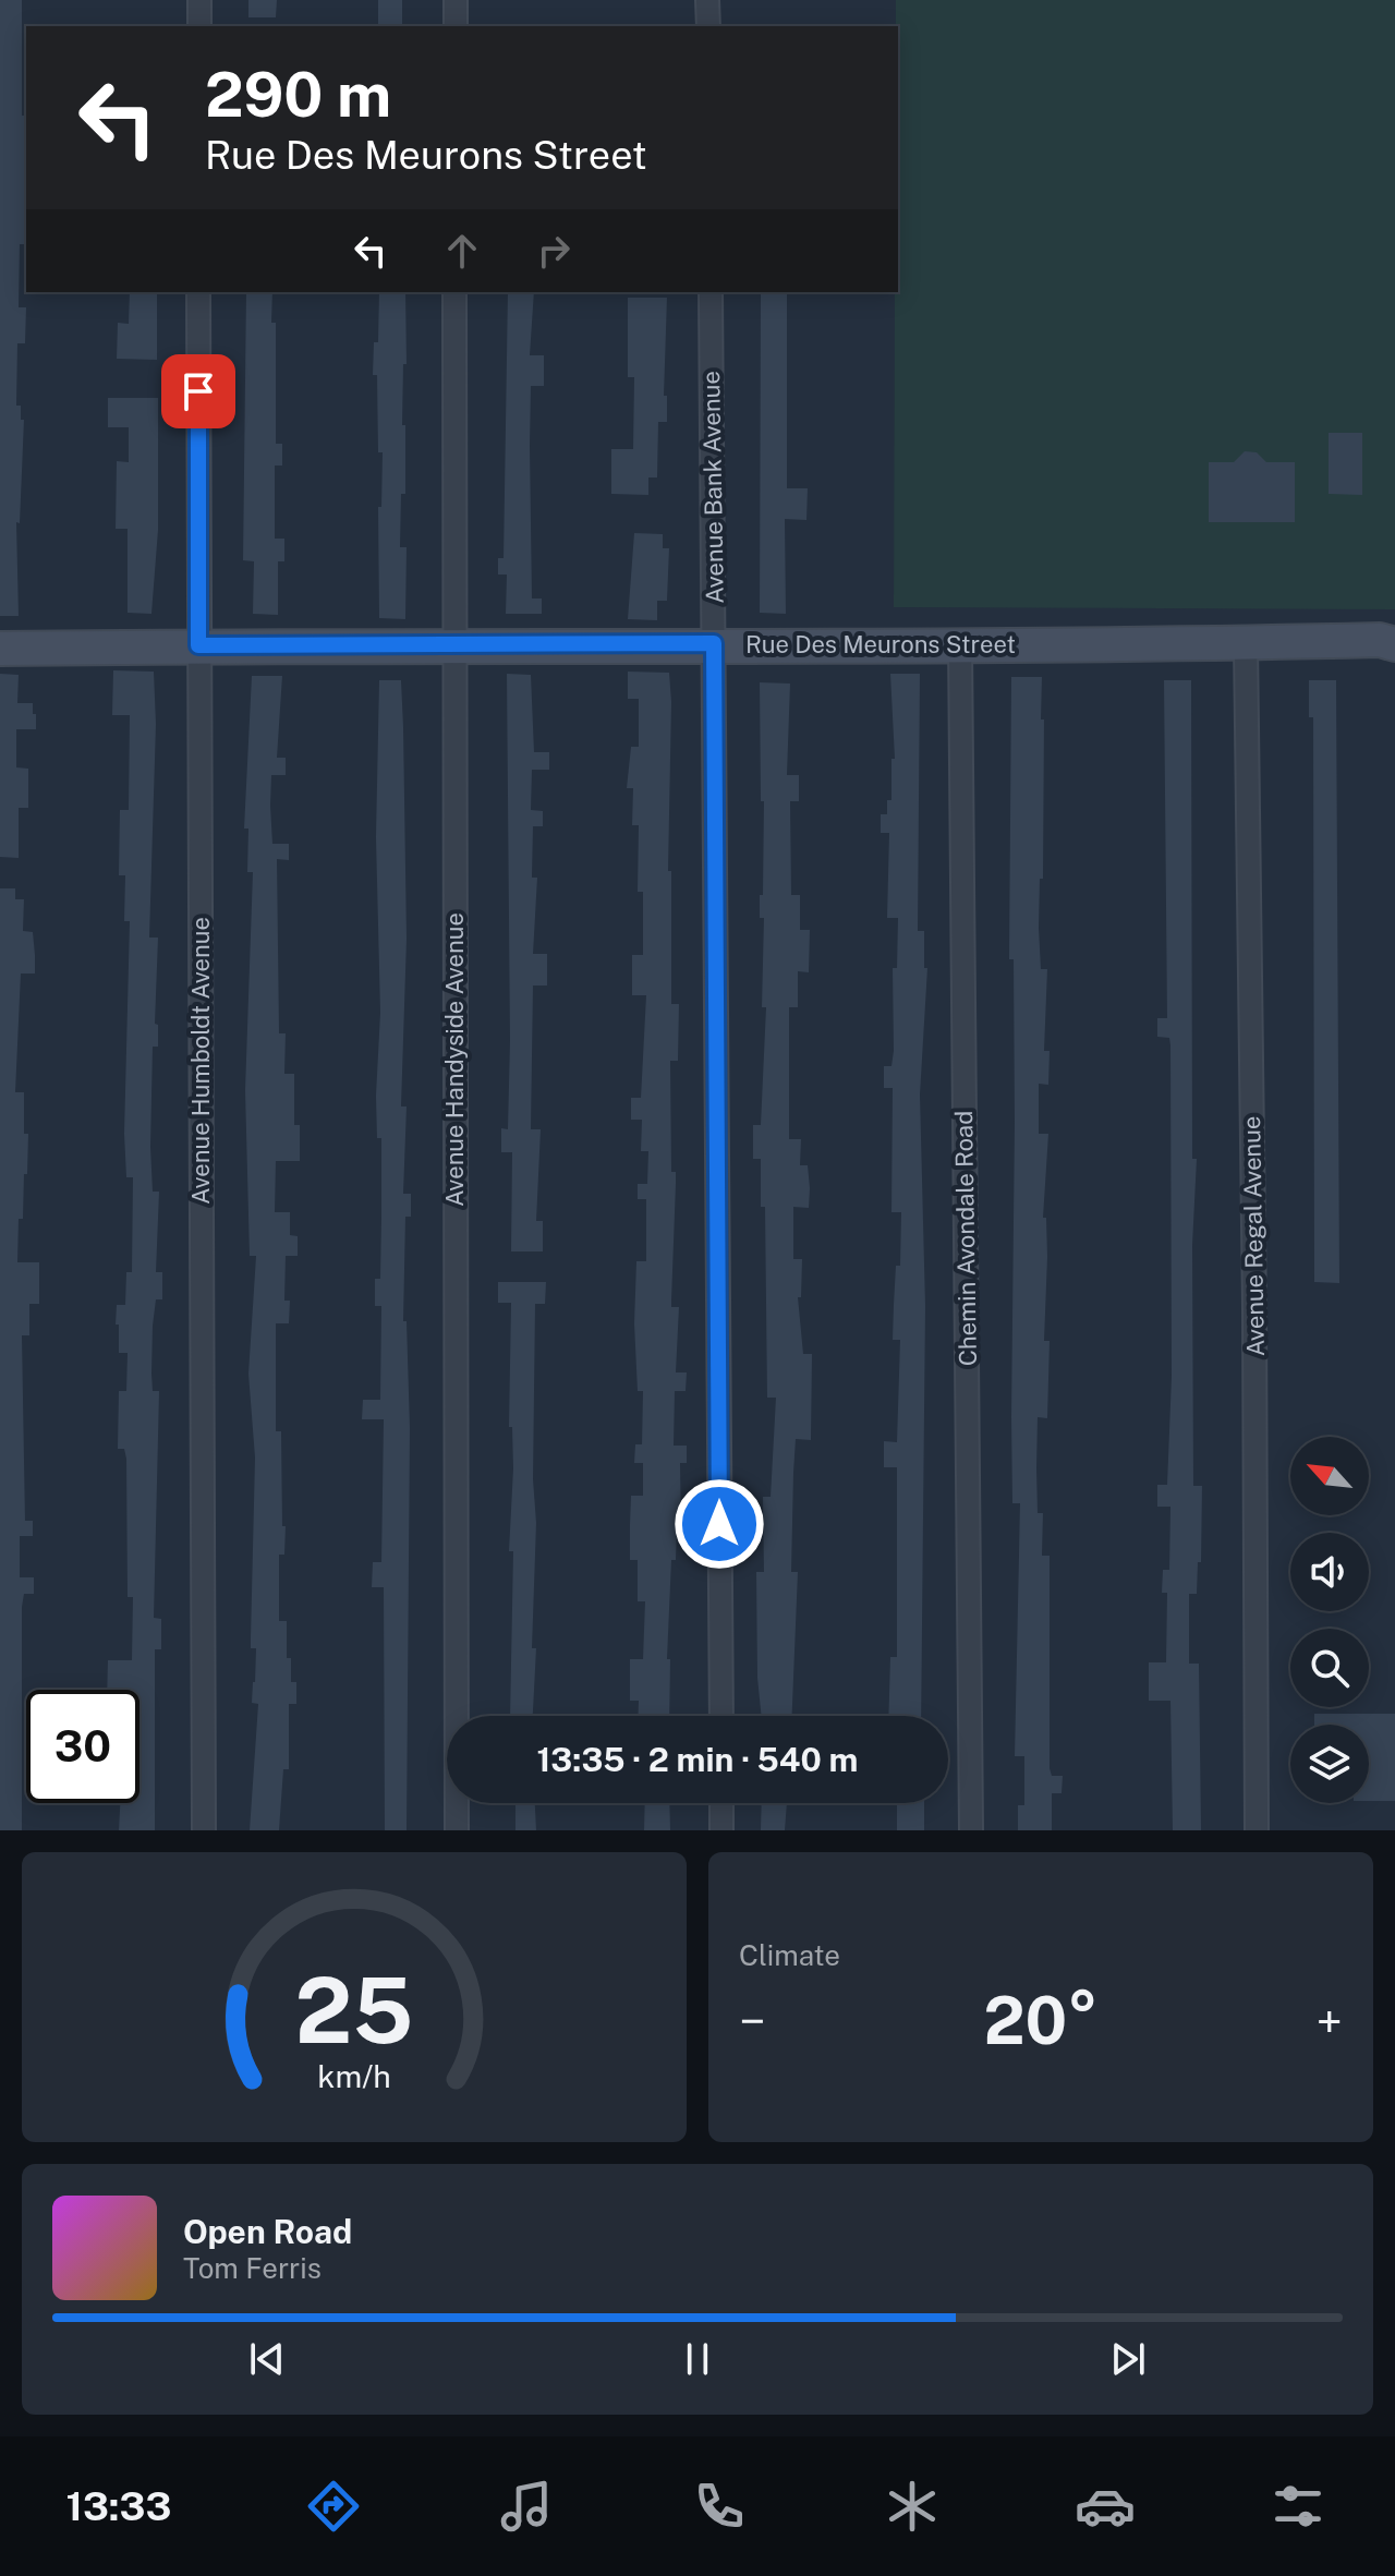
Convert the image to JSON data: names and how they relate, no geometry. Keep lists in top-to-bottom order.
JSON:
{
  "streets": {
    "street": [
      "Avenue Bank Avenue",
      "Rue Des Meurons Street",
      "Avenue Handyside Avenue",
      "Avenue Humboldt Avenue",
      "Avenue Regal Avenue",
      "Chemin Avondale Road"
    ]
  },
  "crossings": [
    ["Avenue Bank Avenue", "Rue Des Meurons Street"],
    ["Rue Des Meurons Street", "Avenue Handyside Avenue"],
    ["Rue Des Meurons Street", "Avenue Humboldt Avenue"],
    ["Rue Des Meurons Street", "Avenue Regal Avenue"],
    ["Rue Des Meurons Street", "Chemin Avondale Road"]
  ],
  "north": "top left",
  "page": {
    "turn": ["290 m", "Rue Des Meurons Street"],
    "limit": "30",
    "trip": "13:35 · 2 min · 540 m",
    "tile": "Climate",
    "heat": ["−", "20°", "+"],
    "song": ["Open Road", "Tom Ferris"],
    "tabs": "13:33",
    "gauge": ["25", "km/h"]
  }
}
